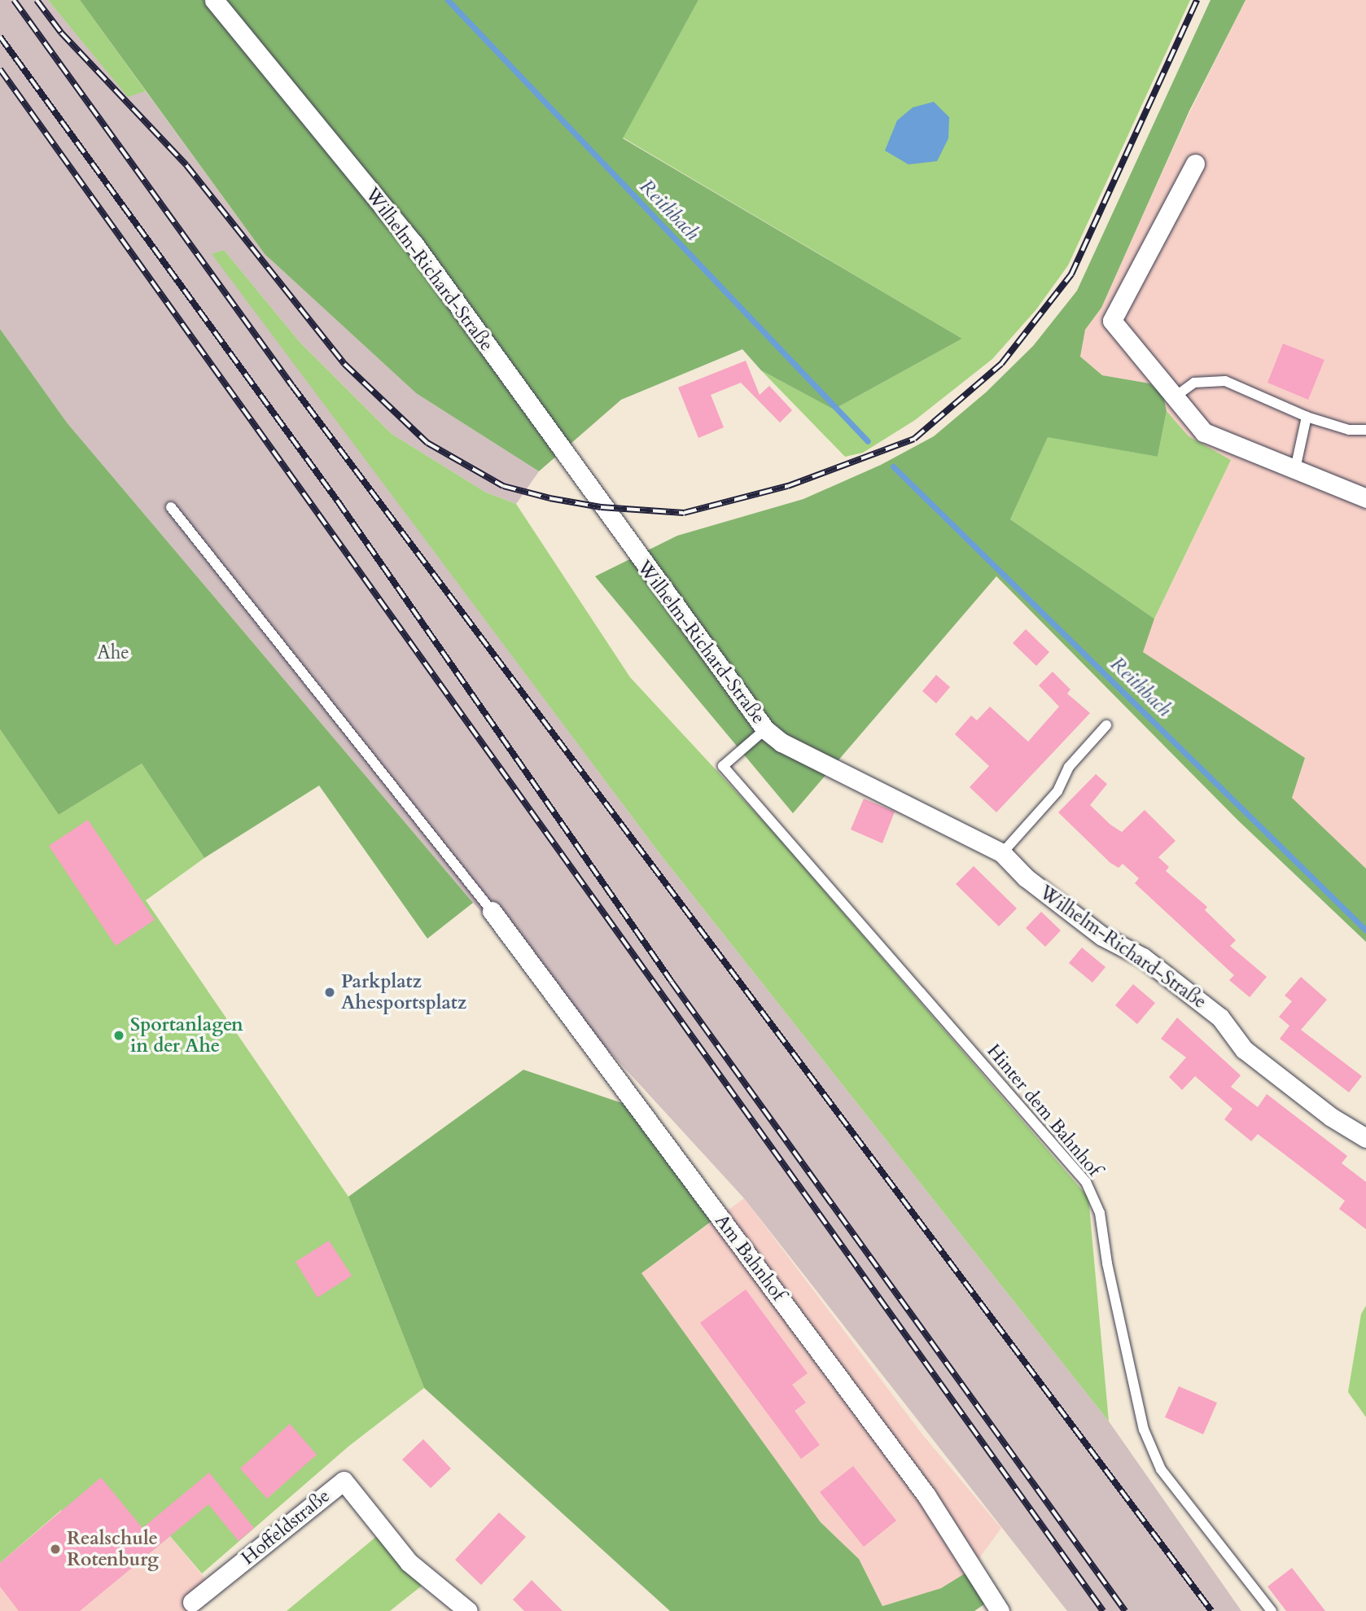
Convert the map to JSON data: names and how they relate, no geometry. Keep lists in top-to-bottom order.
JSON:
{
  "streets": {
    "street": ["Wilhelm-Richard-Straße", "Am Bahnhof", "Hoffeldstraße"],
    "lane": ["Hinter dem Bahnhof"]
  },
  "crossings": [
    ["Wilhelm-Richard-Straße", "Hinter dem Bahnhof"]
  ],
  "water": ["Reithbach"],
  "parks": ["Ahe"],
  "places": ["Parkplatz Ahesportsplatz", "Sportanlagen in der Ahe", "Realschule Rotenburg"]
}
